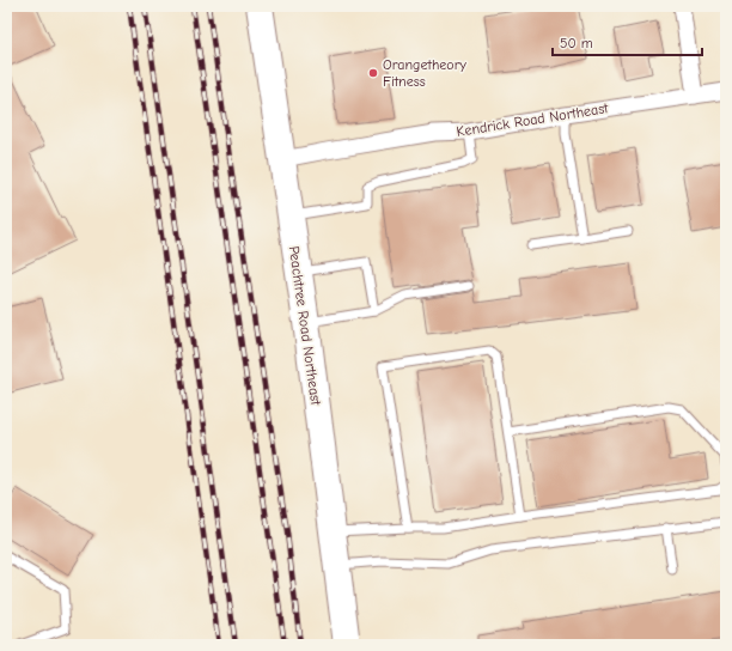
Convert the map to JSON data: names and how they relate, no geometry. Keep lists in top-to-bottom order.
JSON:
{
  "streets": {
    "highway": ["Peachtree Road Northeast"],
    "street": ["Kendrick Road Northeast"]
  },
  "crossings": [
    ["Kendrick Road Northeast", "Peachtree Road Northeast"]
  ],
  "places": ["Orangetheory Fitness"],
  "scale_bar": "50 m"
}
